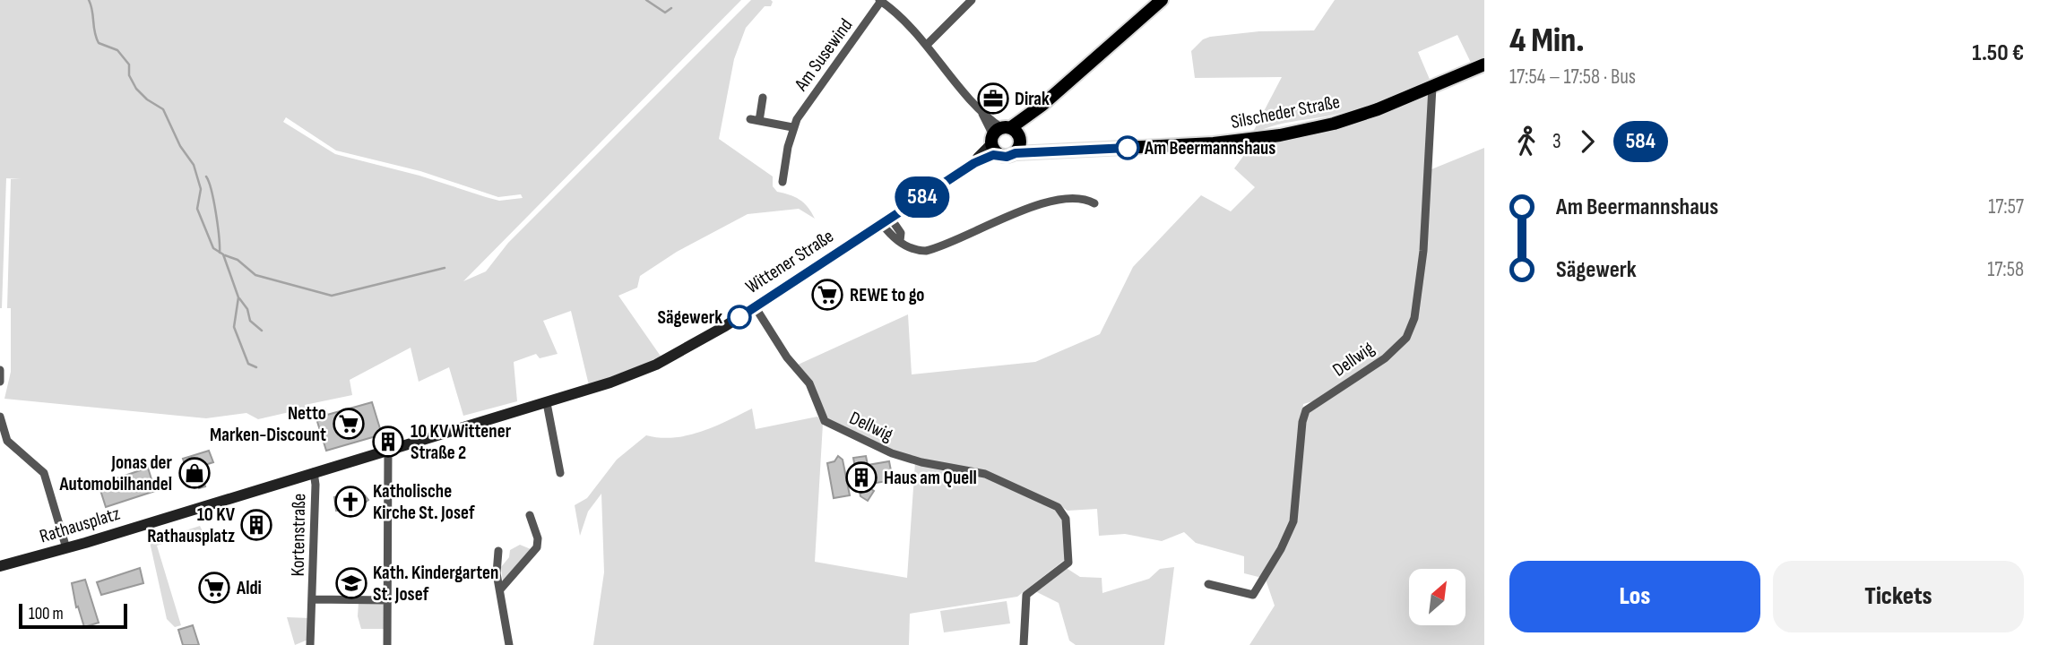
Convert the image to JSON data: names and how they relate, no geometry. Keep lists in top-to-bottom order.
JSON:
{
  "streets": {
    "main road": ["Silscheder Straße", "Wittener Straße", "Rathausplatz"],
    "street": ["Am Susewind", "Dellwig", "Kortenstraße"]
  },
  "crossings": [
    ["Silscheder Straße", "Wittener Straße"],
    ["Silscheder Straße", "Dellwig"],
    ["Wittener Straße", "Dellwig"],
    ["Wittener Straße", "Rathausplatz"],
    ["Wittener Straße", "Kortenstraße"],
    ["Rathausplatz", "Kortenstraße"]
  ],
  "places": {
    "office": ["Dirak"],
    "other": ["Am Beermannshaus", "Sägewerk"],
    "supermarket": ["REWE to go", "Netto Marken-Discount", "Aldi"],
    "building": ["10 KV Wittener Straße 2", "Haus am Quell", "10 KV Rathausplatz"],
    "shop": ["Jonas der Automobilhandel"],
    "church": ["Katholische Kirche St. Josef"],
    "school or university": ["Kath. Kindergarten St. Josef"]
  },
  "lines": ["bus line 584"],
  "scale_bar": "100 m",
  "north": "top right",
  "page": {
    "on_map": "584",
    "heading": ["4 Min.", "17:54 – 17:58 · Bus", "1.50 €"],
    "legs": ["3", "584"],
    "list": [
      {
        "name": "Am Beermannshaus",
        "value": "17:57"
      },
      {
        "name": "Sägewerk",
        "value": "17:58"
      }
    ],
    "buttons": ["Los", "Tickets"],
    "scale": "100 m"
  }
}
